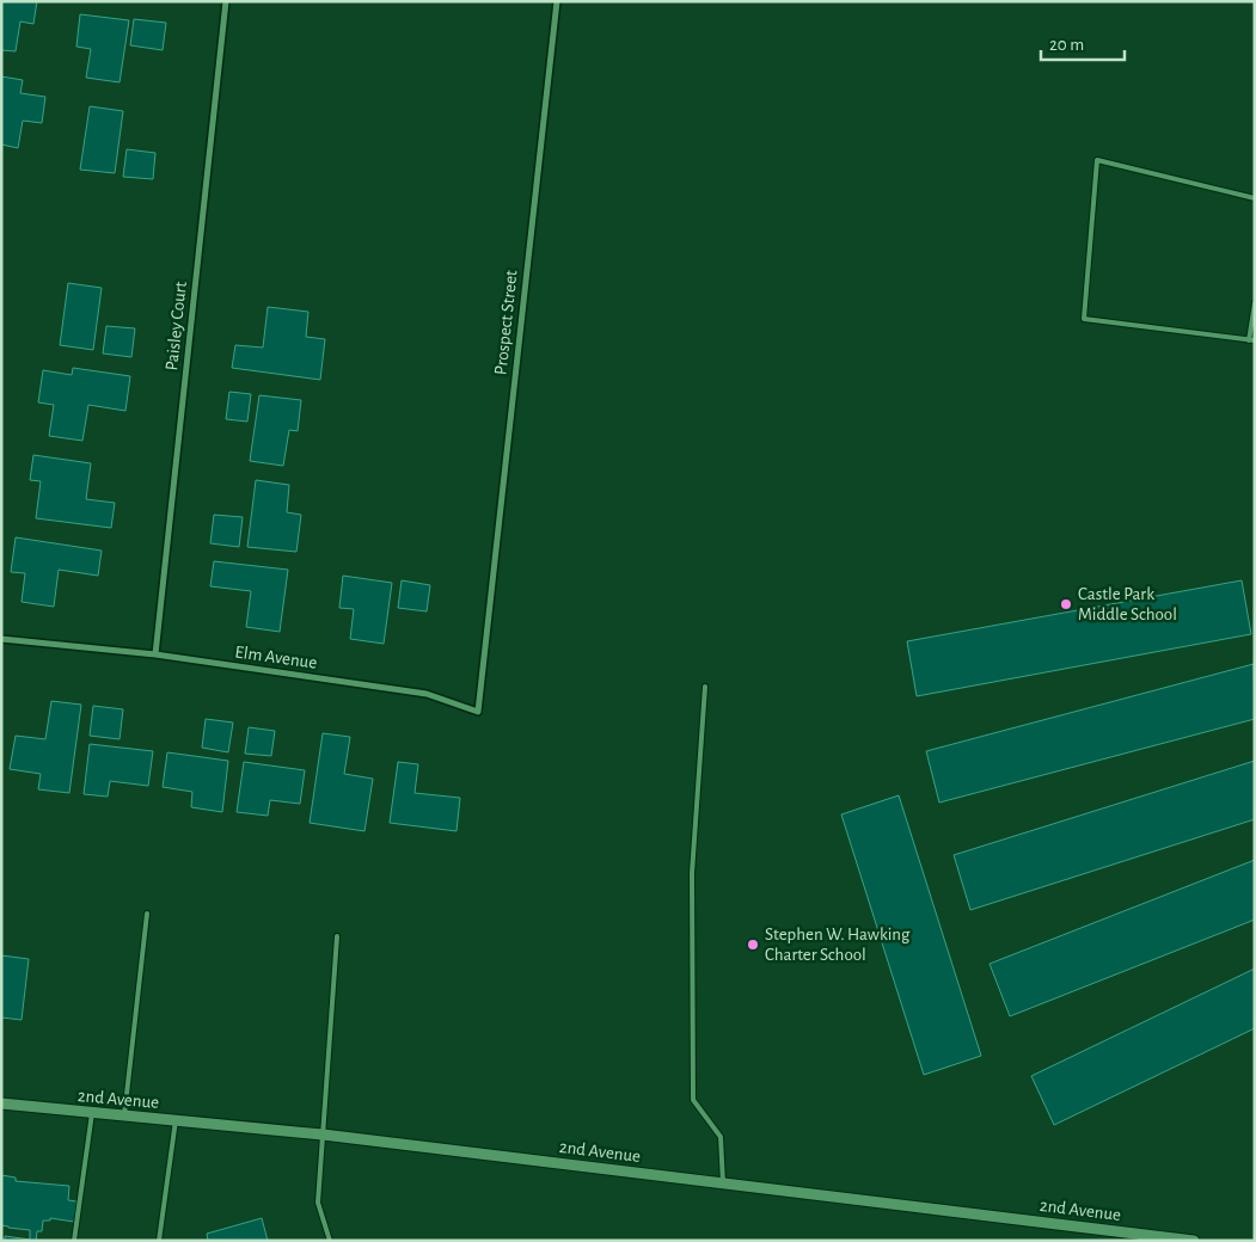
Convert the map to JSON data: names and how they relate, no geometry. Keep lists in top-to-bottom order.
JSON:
{
  "streets": {
    "street": [
      "Prospect Street",
      "Paisley Court",
      "Elm Avenue",
      "2nd Avenue"
    ]
  },
  "crossings": [
    ["Prospect Street", "Elm Avenue"],
    ["Paisley Court", "Elm Avenue"]
  ],
  "places": ["Castle Park Middle School", "Stephen W. Hawking Charter School"],
  "scale_bar": "20 m"
}
